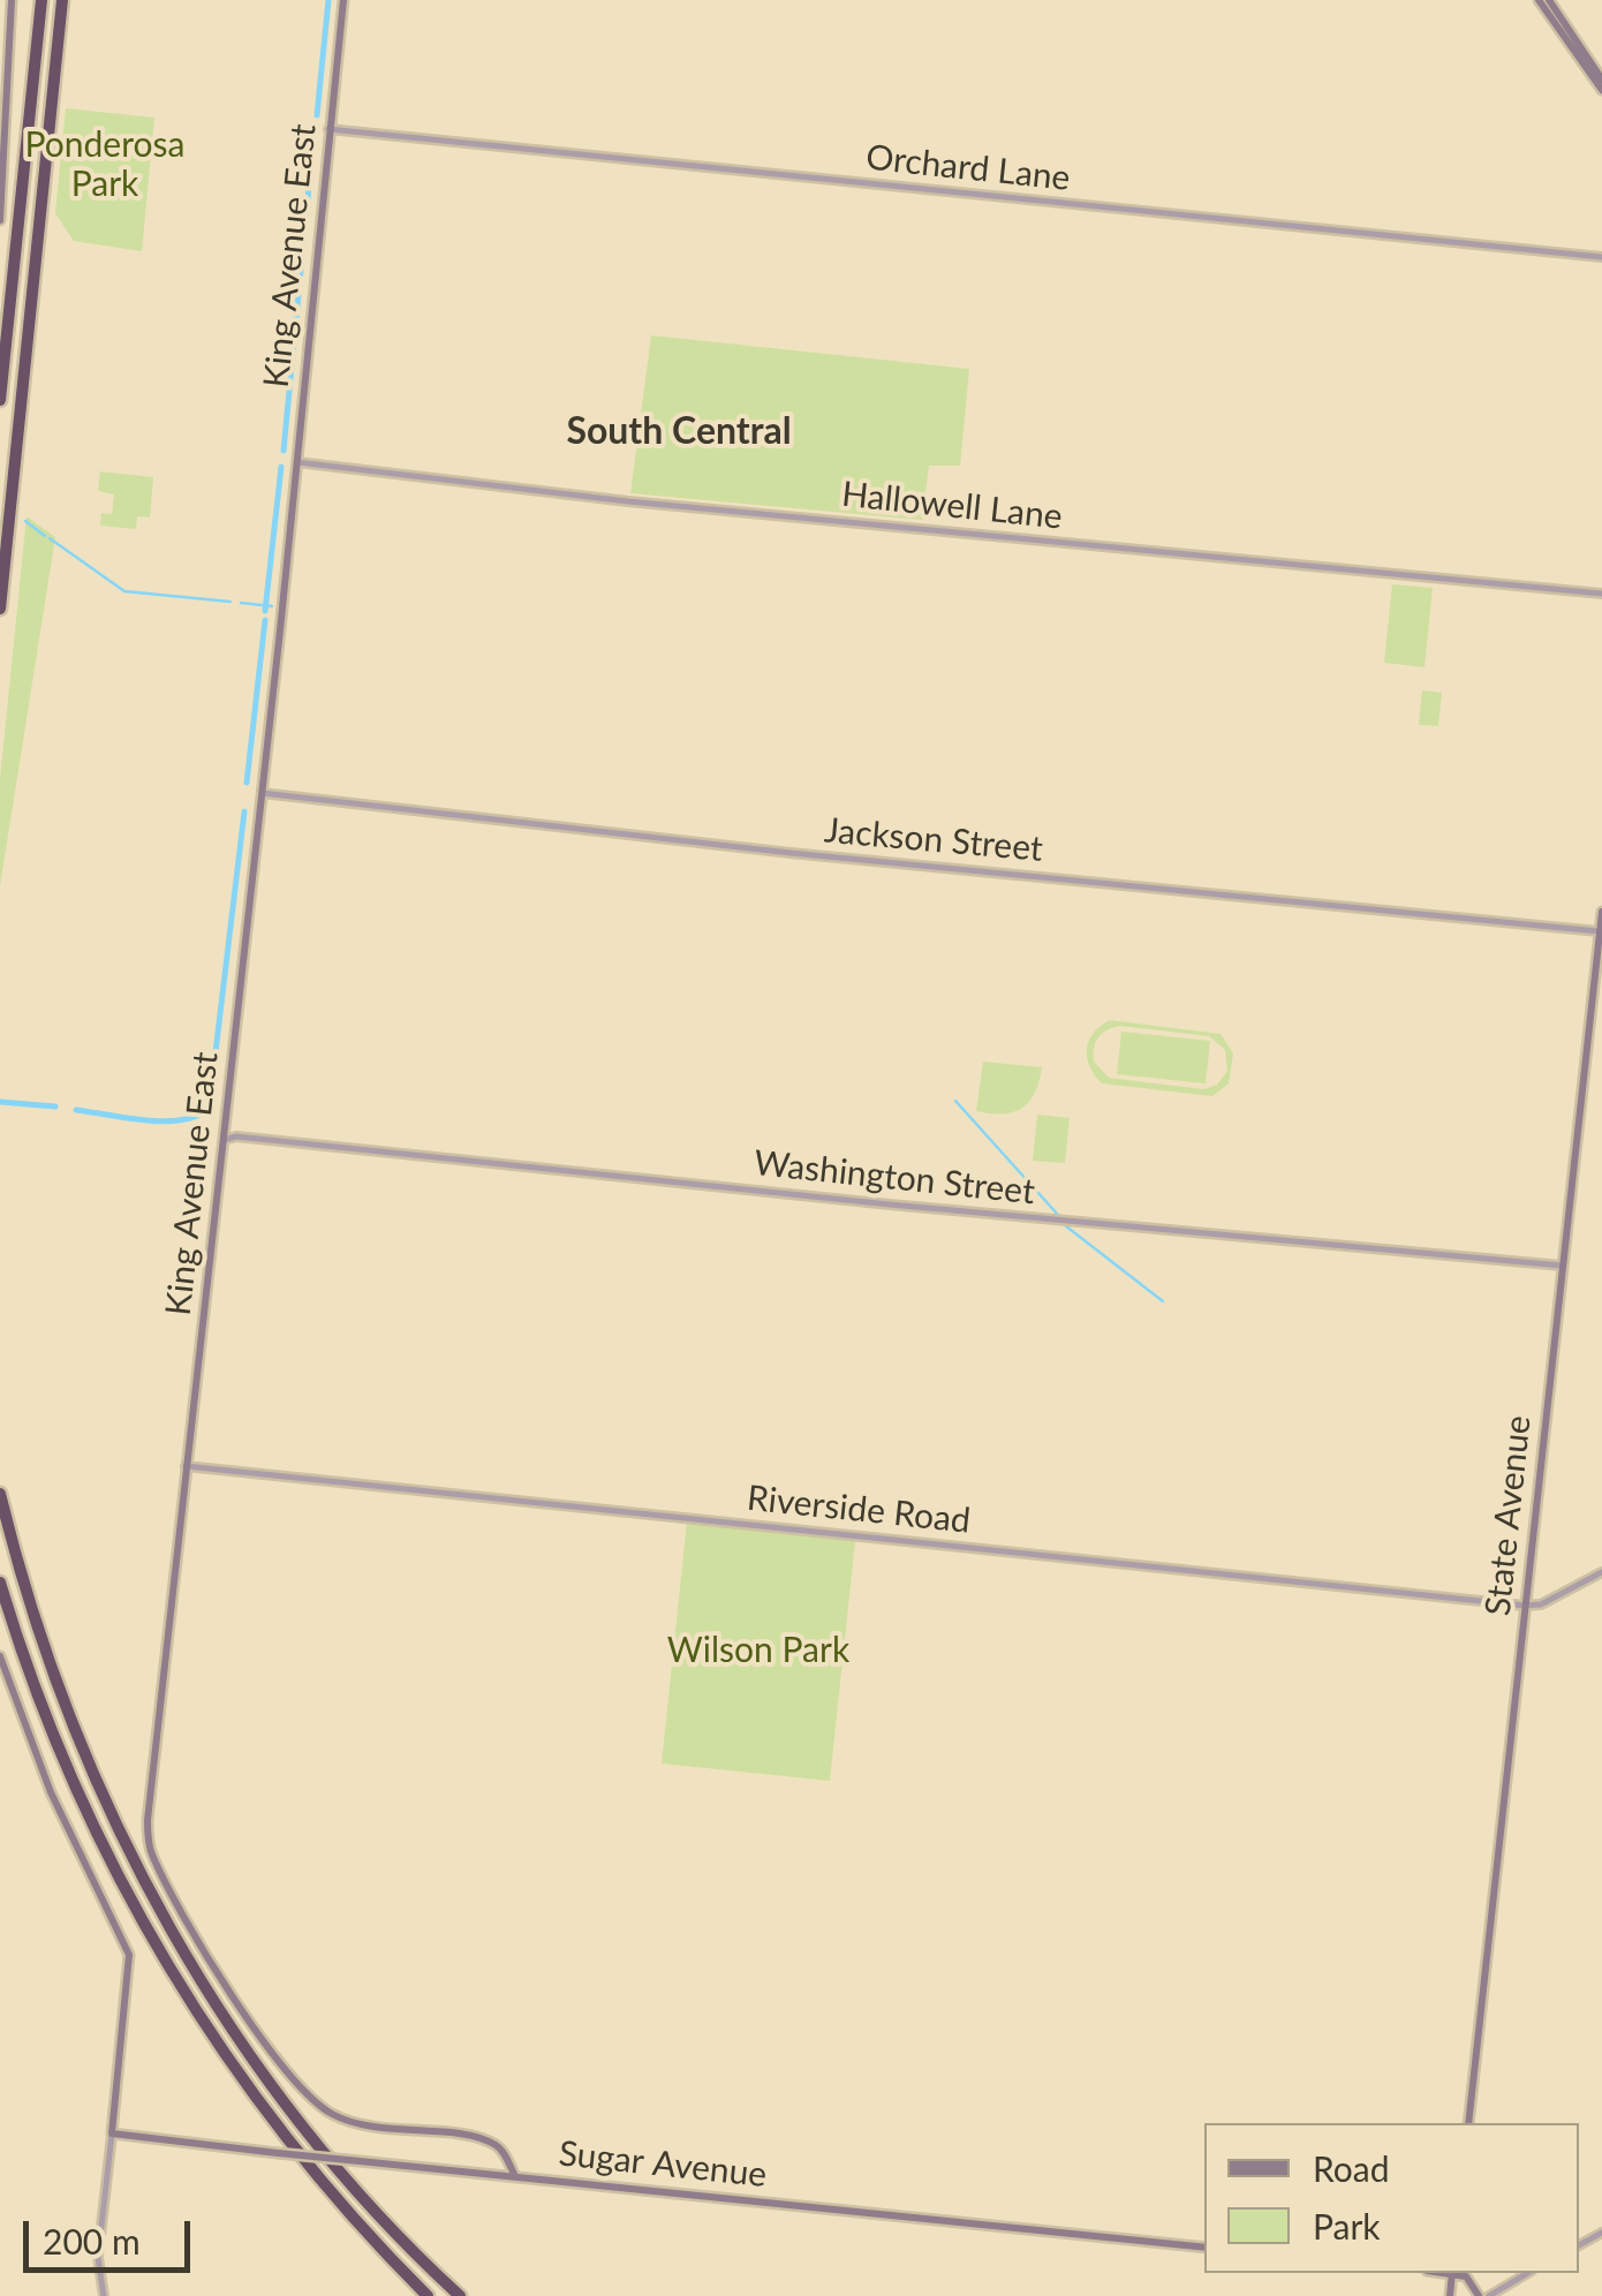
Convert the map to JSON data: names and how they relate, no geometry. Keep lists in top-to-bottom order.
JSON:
{
  "streets": {
    "main road": ["King Avenue East", "State Avenue", "Sugar Avenue"],
    "street": [
      "Orchard Lane",
      "Hallowell Lane",
      "Jackson Street",
      "Washington Street",
      "Riverside Road"
    ]
  },
  "crossings": [
    ["Orchard Lane", "King Avenue East"],
    ["King Avenue East", "Hallowell Lane"],
    ["King Avenue East", "Jackson Street"],
    ["King Avenue East", "Washington Street"],
    ["King Avenue East", "Riverside Road"],
    ["King Avenue East", "Sugar Avenue"],
    ["Jackson Street", "State Avenue"],
    ["Washington Street", "State Avenue"],
    ["Riverside Road", "State Avenue"]
  ],
  "districts": ["South Central"],
  "parks": ["Ponderosa Park", "Wilson Park"],
  "legend": ["Road", "Park"],
  "scale_bar": "200 m"
}
